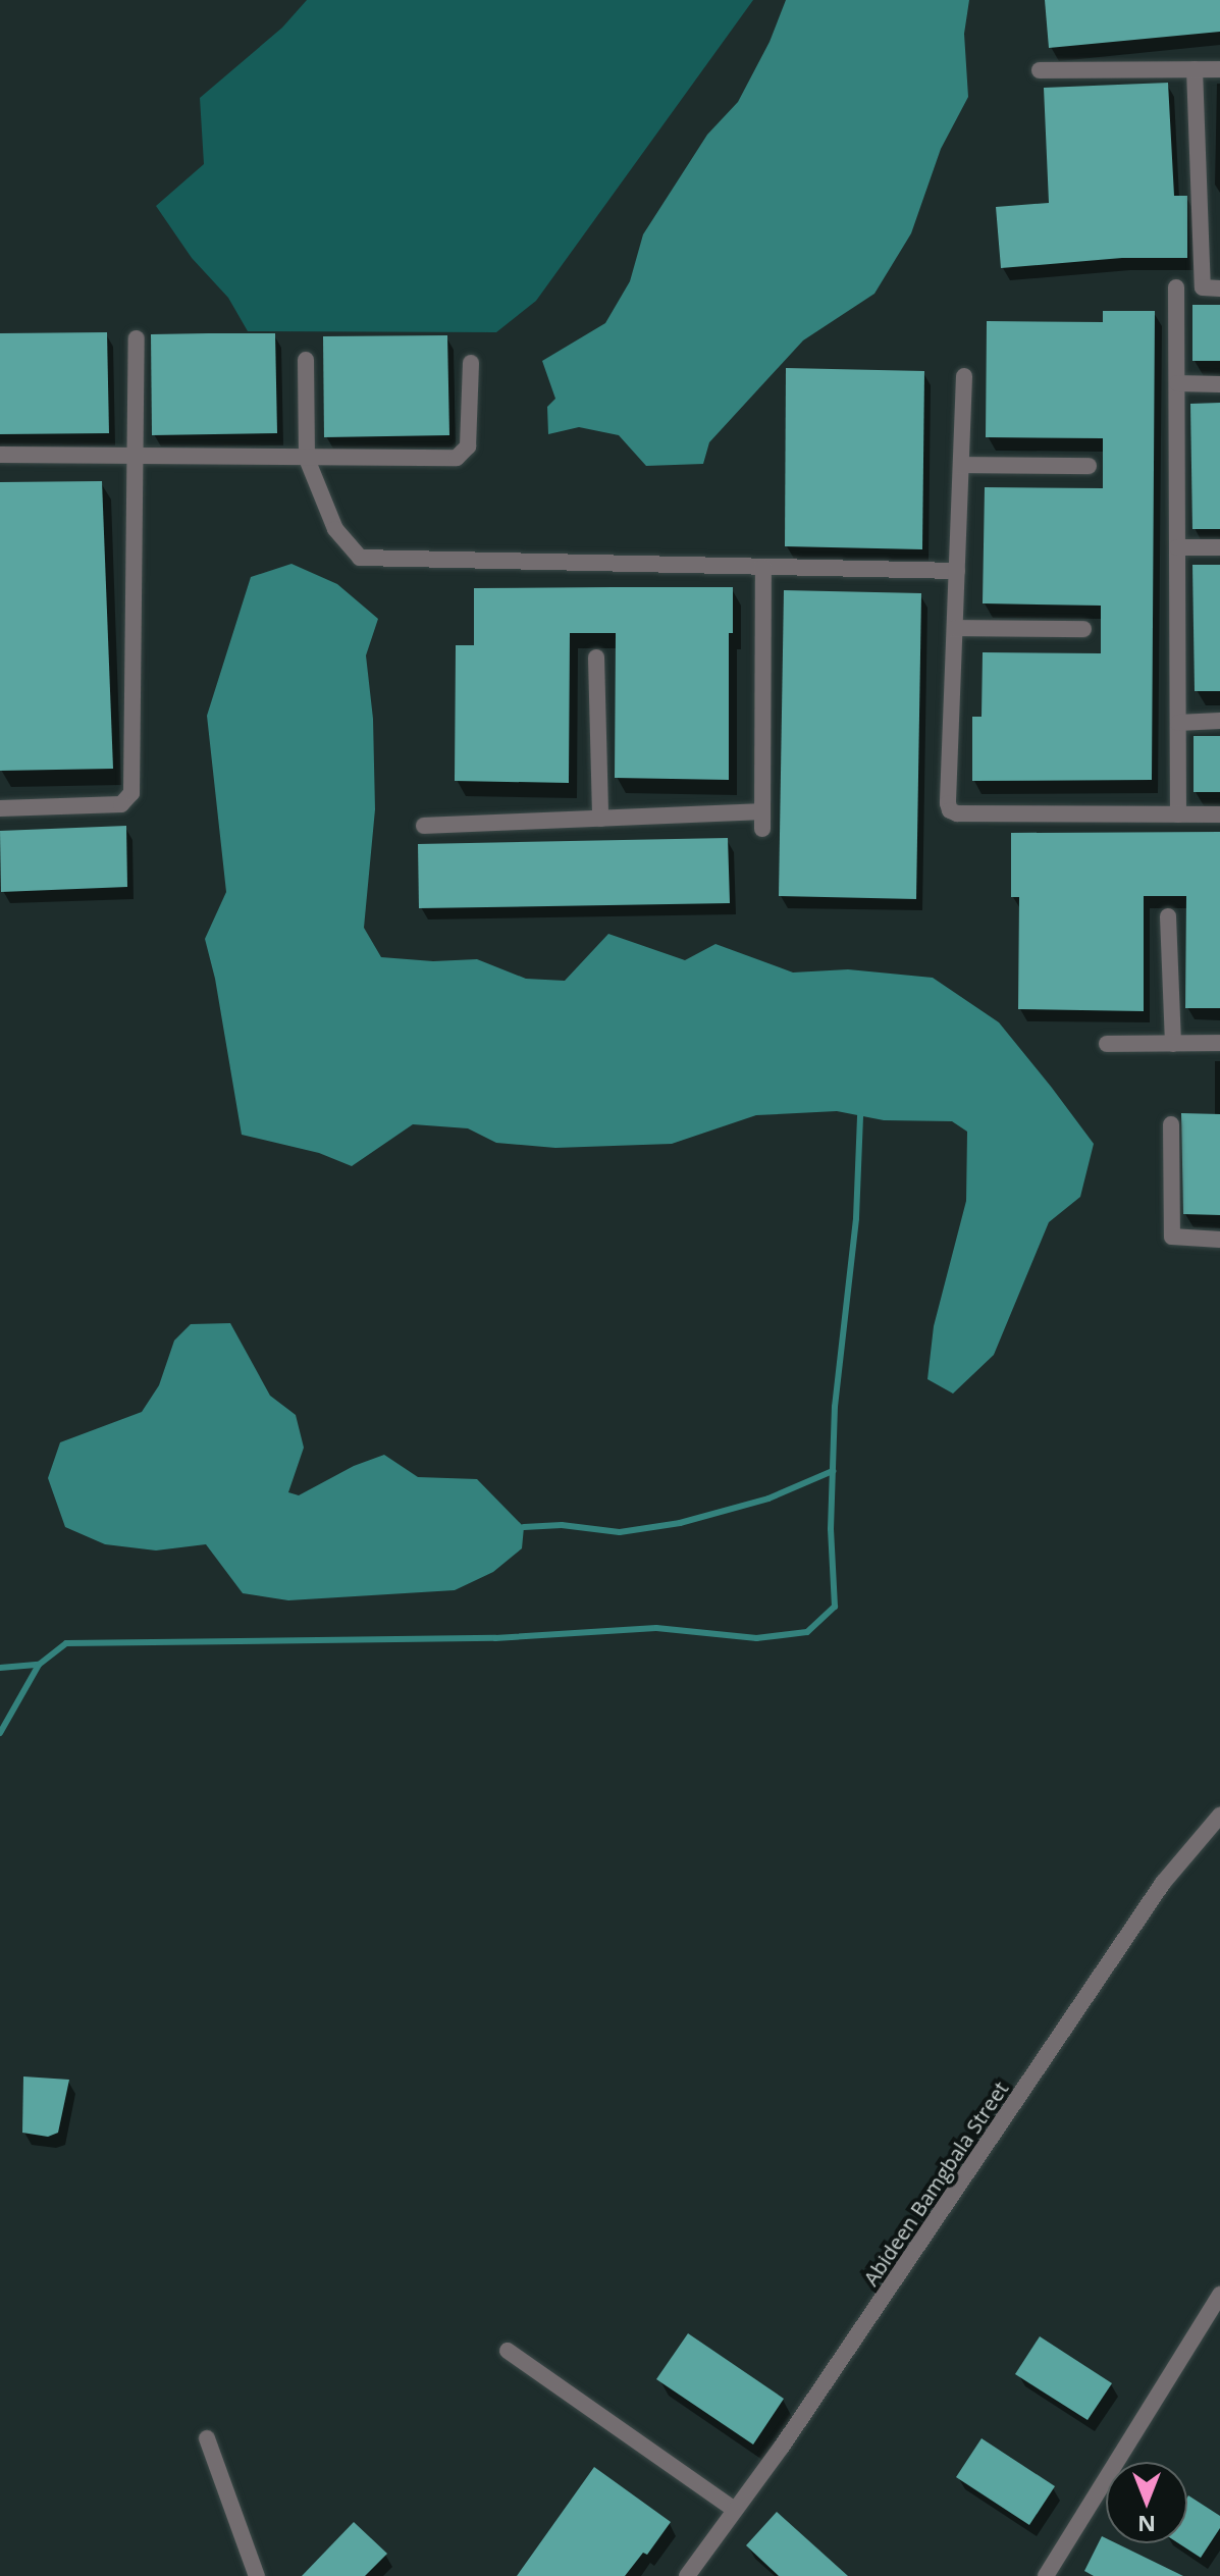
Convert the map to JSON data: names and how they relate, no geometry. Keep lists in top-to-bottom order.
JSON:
{
  "streets": {
    "street": ["Abideen Bamgbala Street"]
  },
  "north": "bottom"
}
